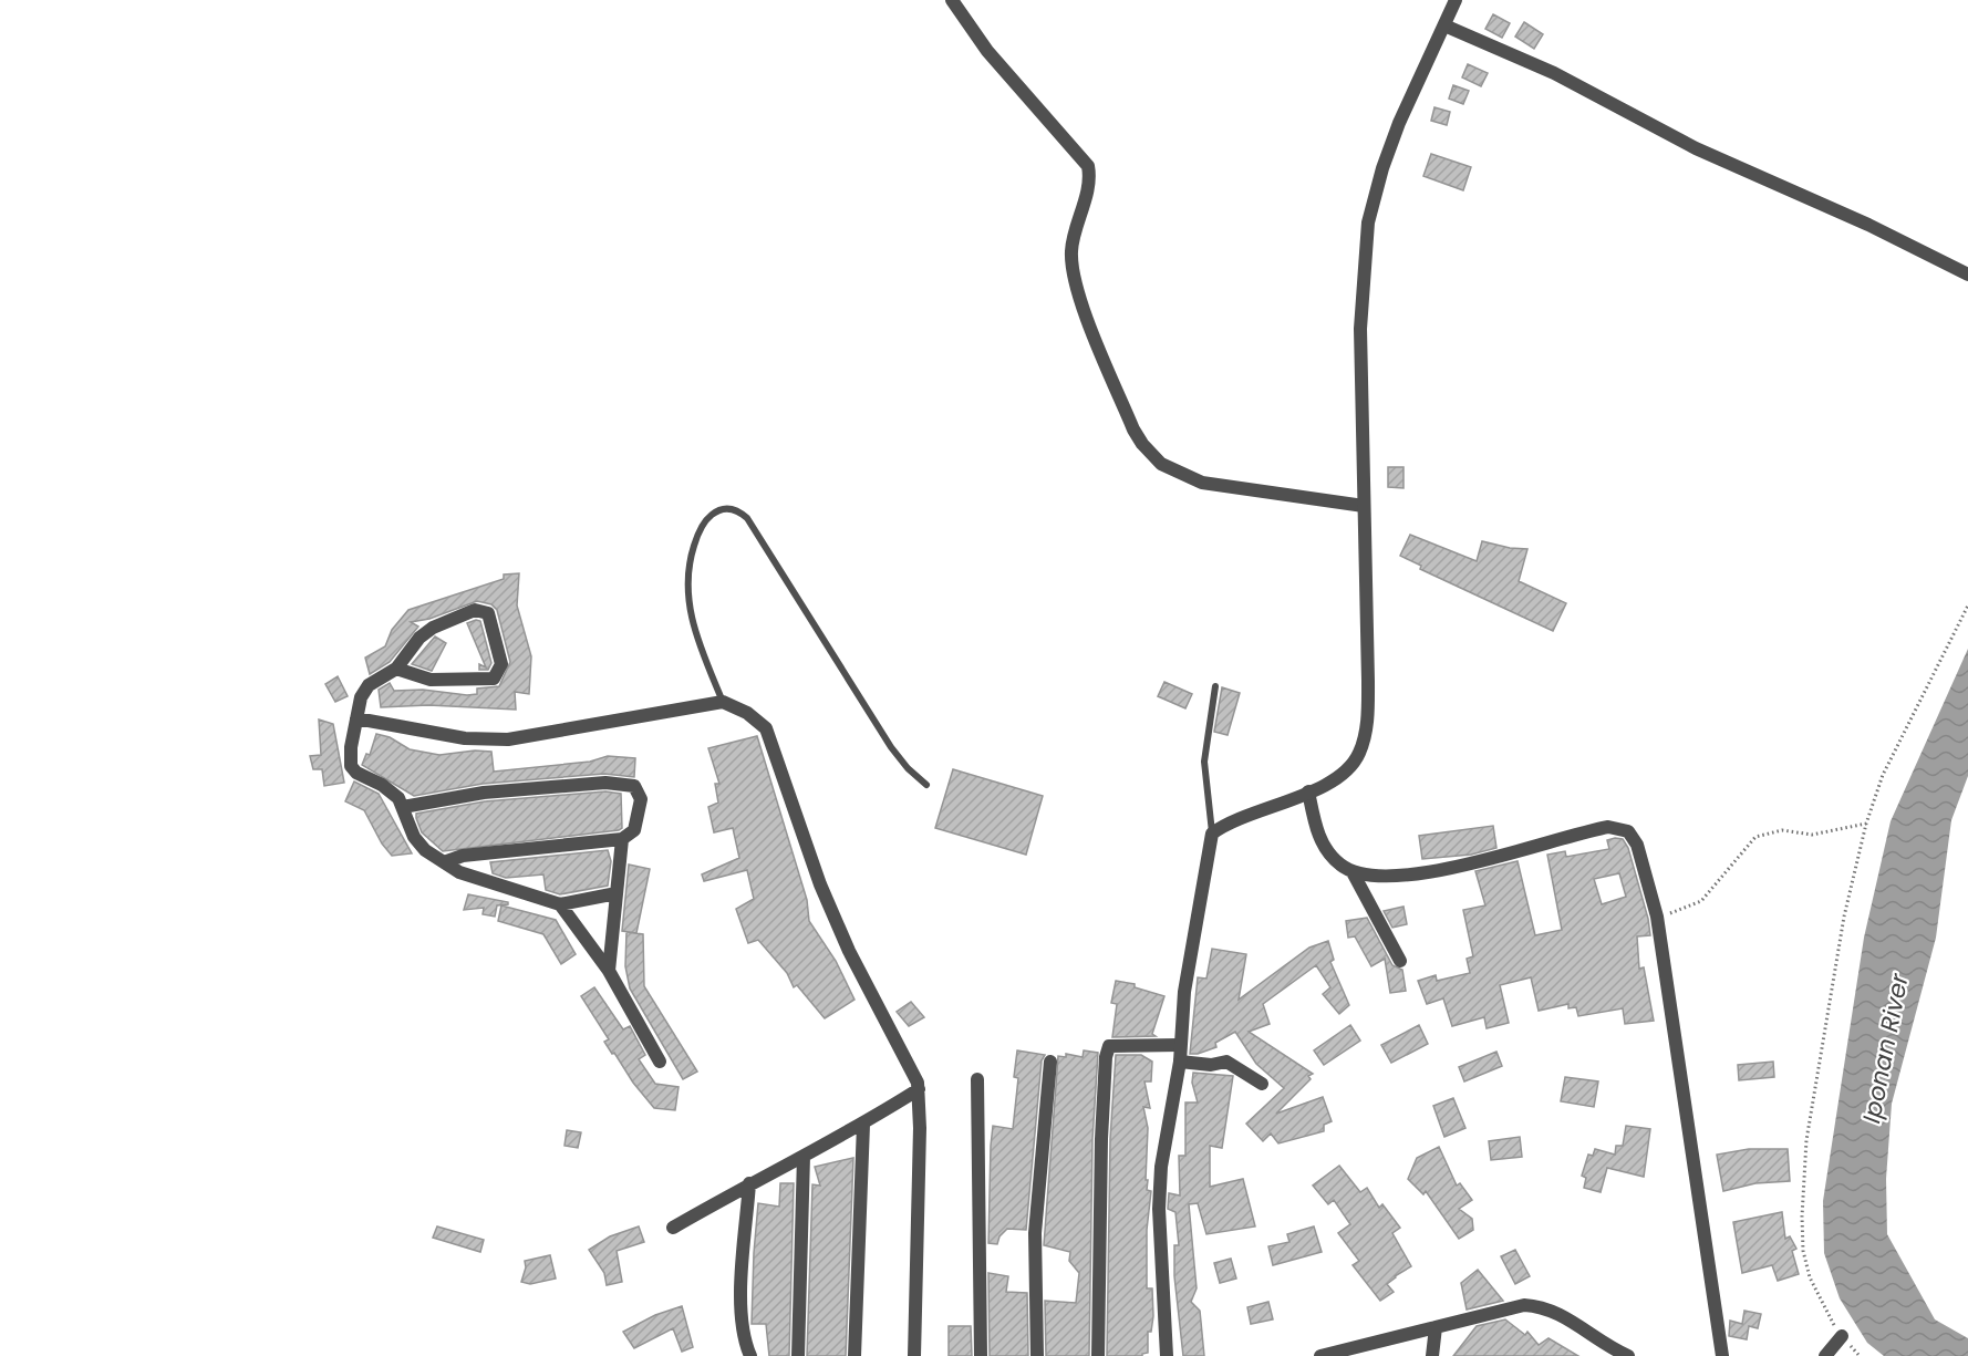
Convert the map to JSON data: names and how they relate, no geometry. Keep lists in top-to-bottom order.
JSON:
{
  "water": ["Iponan River"]
}
